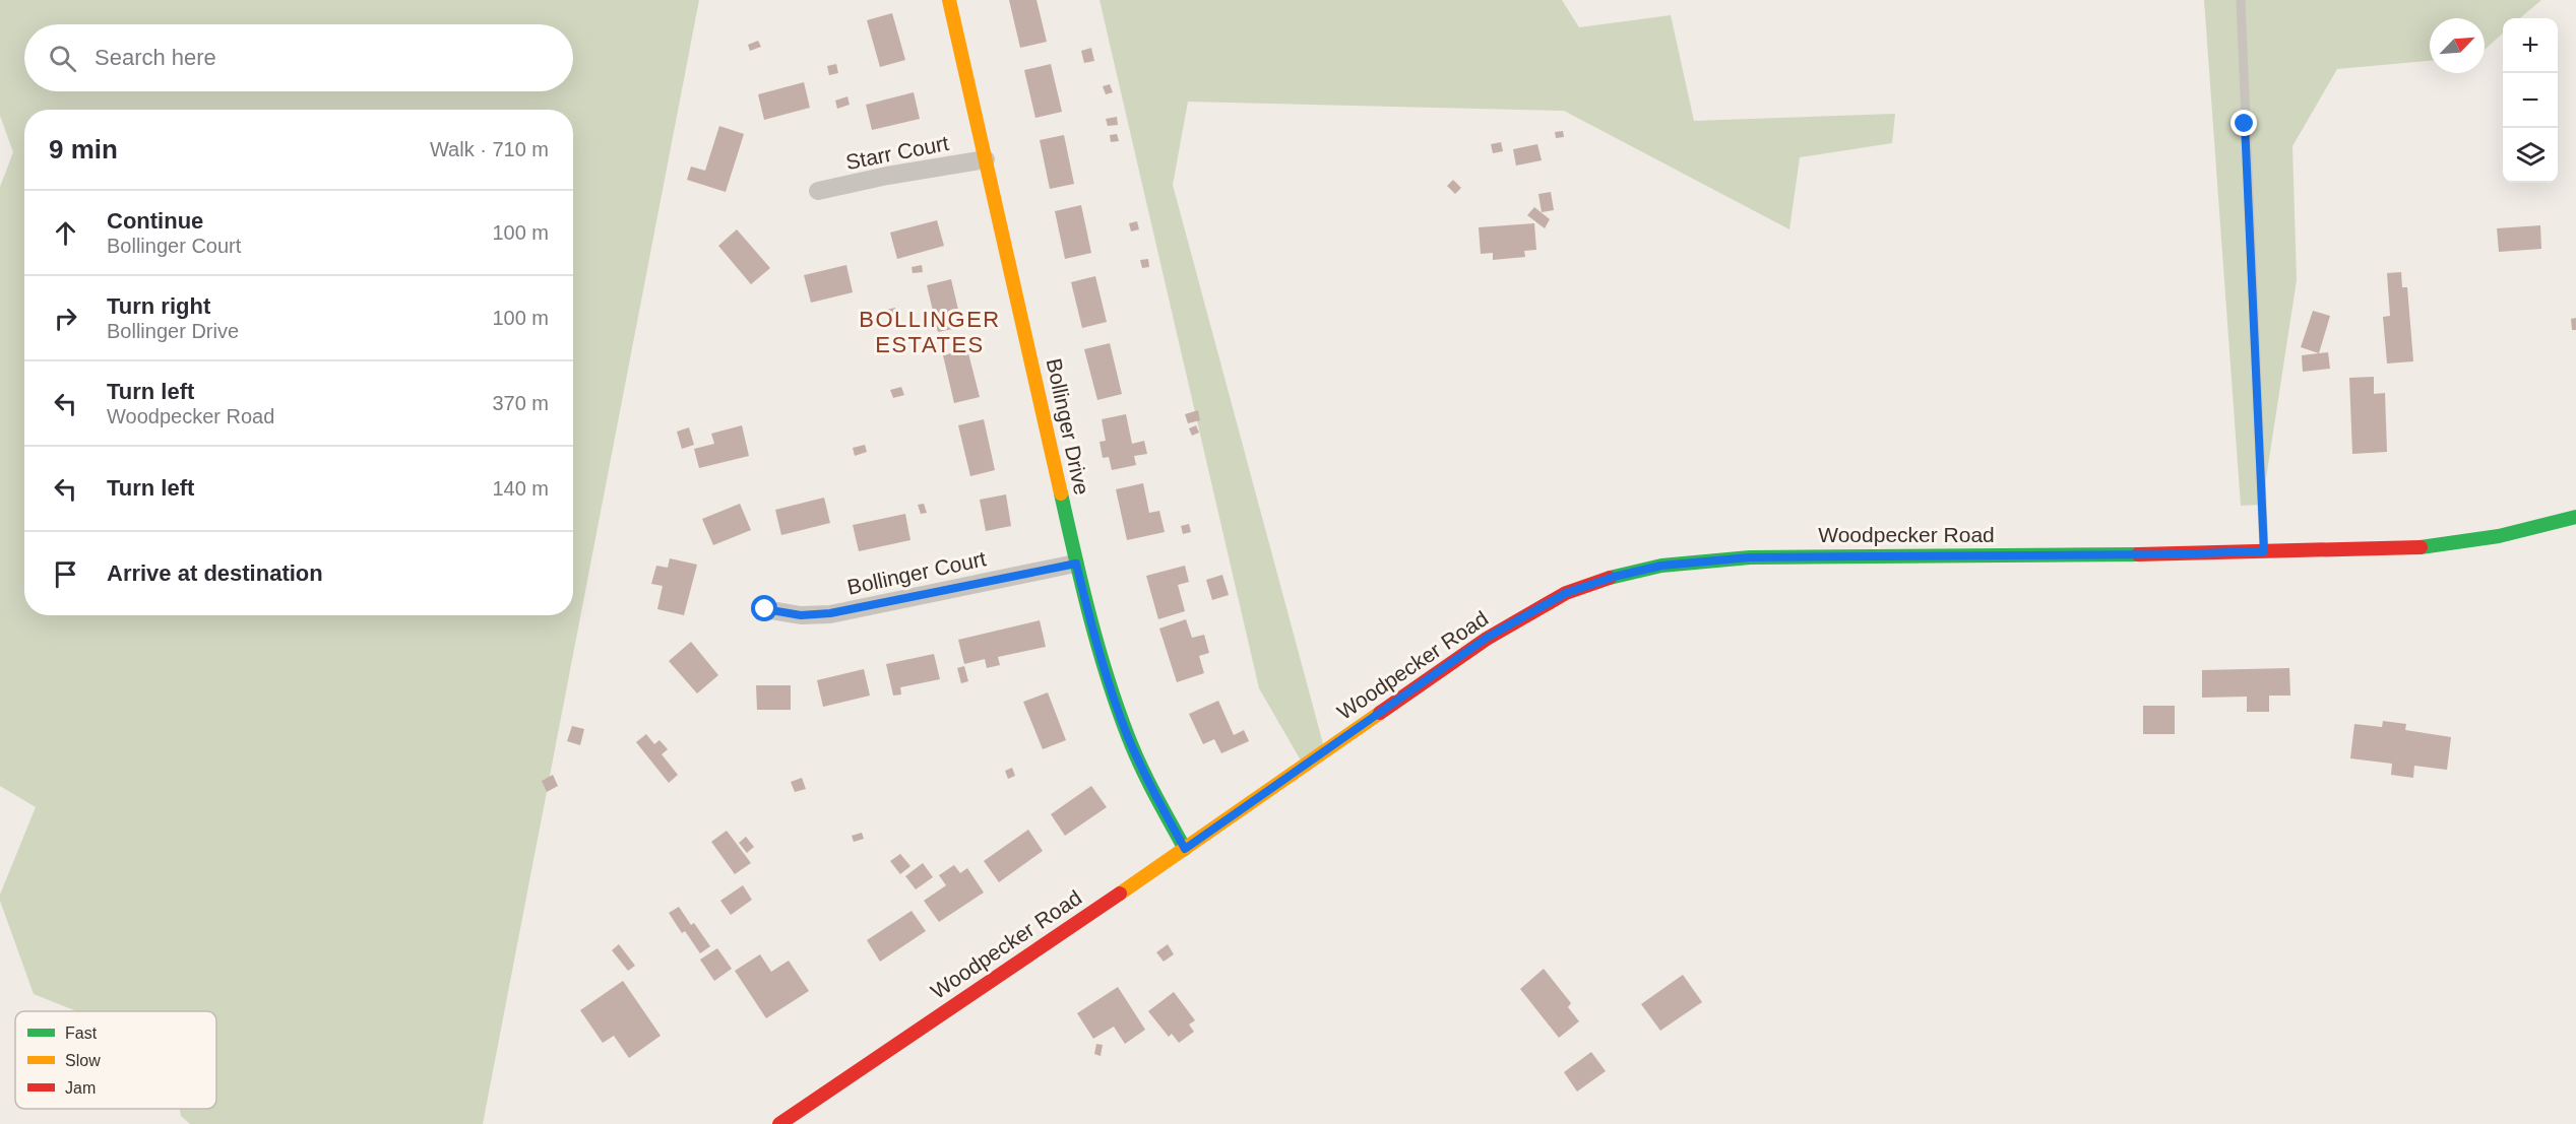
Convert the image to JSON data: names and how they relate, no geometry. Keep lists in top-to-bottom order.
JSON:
{
  "streets": {
    "main road": ["Bollinger Drive", "Woodpecker Road"],
    "street": ["Starr Court", "Bollinger Court"]
  },
  "crossings": [
    ["Starr Court", "Bollinger Drive"],
    ["Bollinger Drive", "Woodpecker Road"],
    ["Bollinger Drive", "Bollinger Court"]
  ],
  "districts": ["BOLLINGER ESTATES"],
  "legend": ["Fast", "Slow", "Jam"],
  "north": "top right",
  "page": {
    "map_buttons": ["+", "−"],
    "search": "Search here",
    "heading": ["9 min", "Walk · 710 m"],
    "list": [
      ["Continue", "Bollinger Court", "100 m"],
      ["Turn right", "Bollinger Drive", "100 m"],
      ["Turn left", "Woodpecker Road", "370 m"],
      ["Turn left", "140 m"],
      "Arrive at destination"
    ]
  }
}
